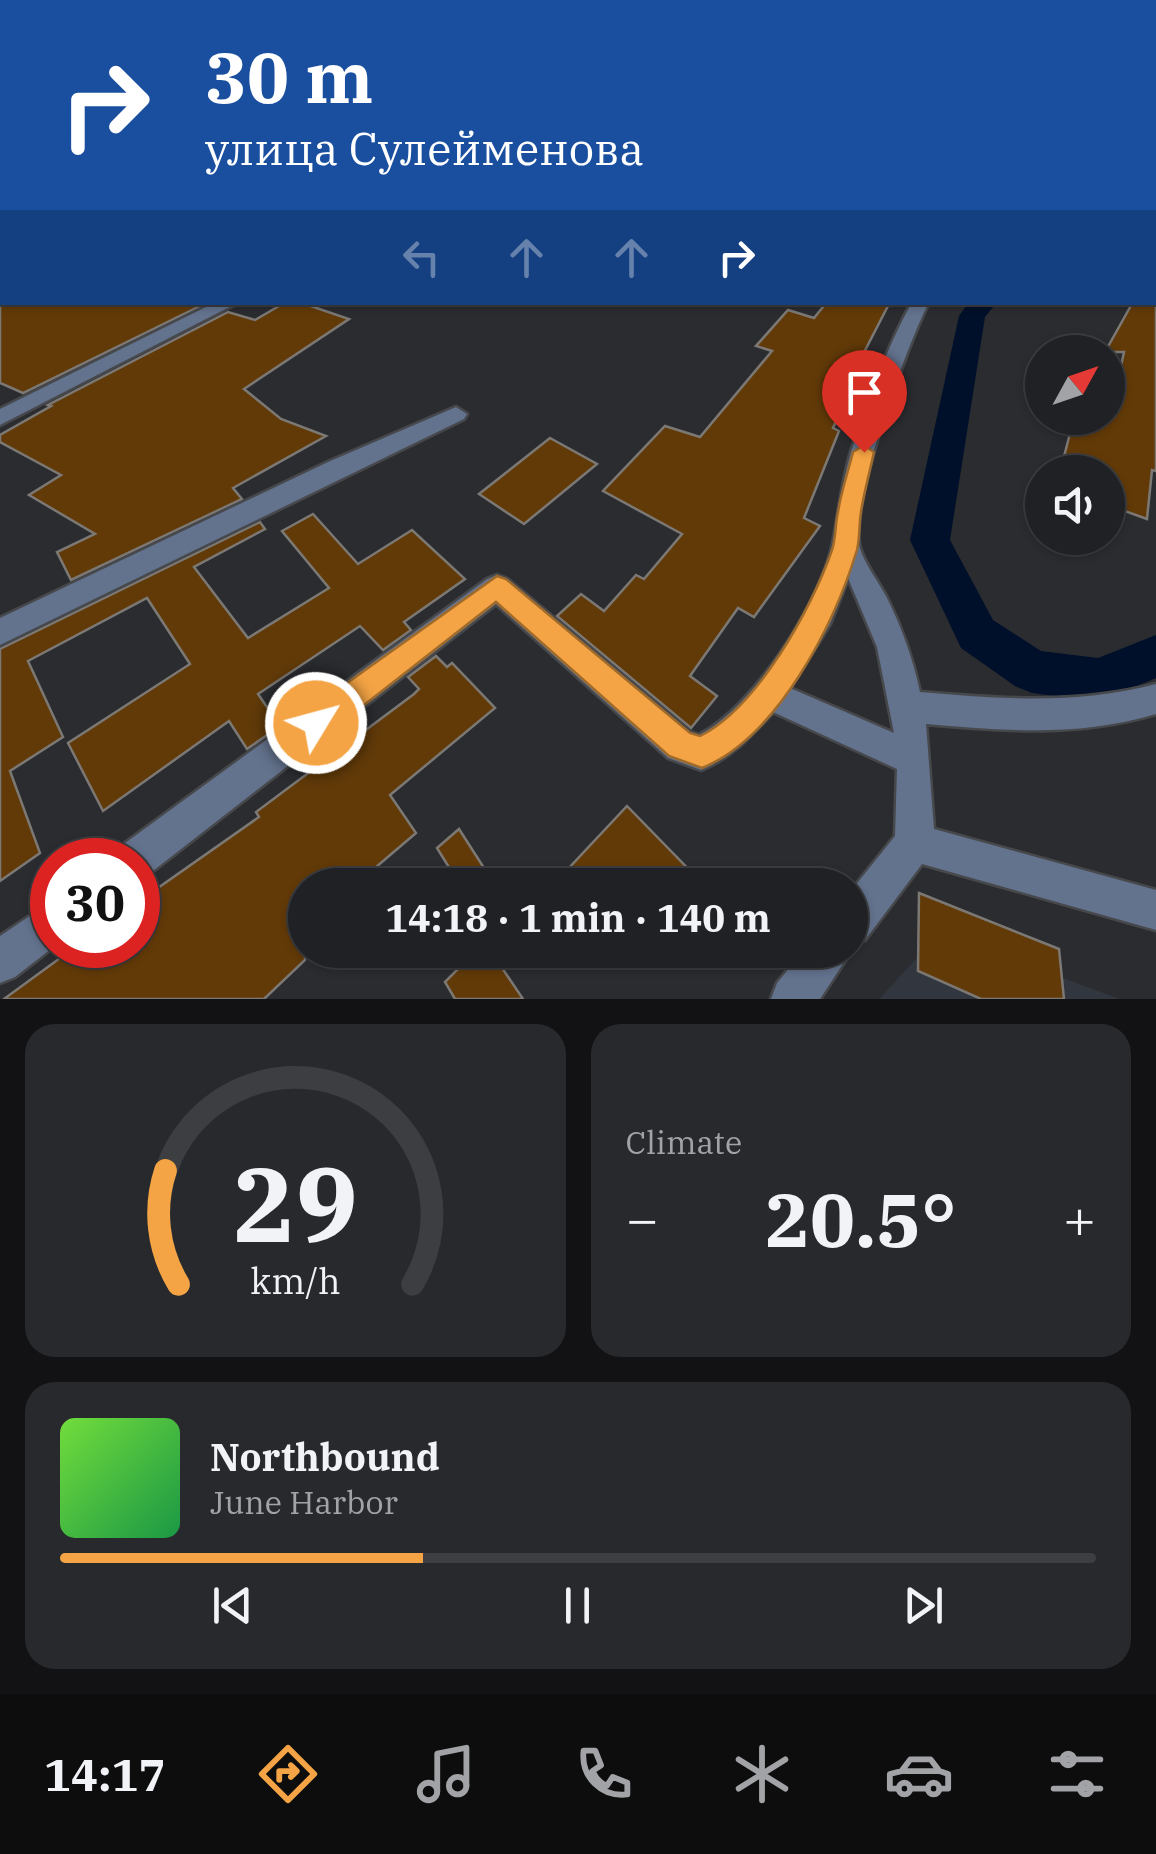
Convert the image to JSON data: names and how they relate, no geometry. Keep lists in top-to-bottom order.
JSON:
{
  "north": "top right",
  "page": {
    "turn": ["30 m", "улица Сулейменова"],
    "limit": "30",
    "trip": "14:18 · 1 min · 140 m",
    "tile": "Climate",
    "heat": ["−", "20.5°", "+"],
    "song": ["Northbound", "June Harbor"],
    "tabs": "14:17",
    "gauge": ["29", "km/h"]
  }
}
